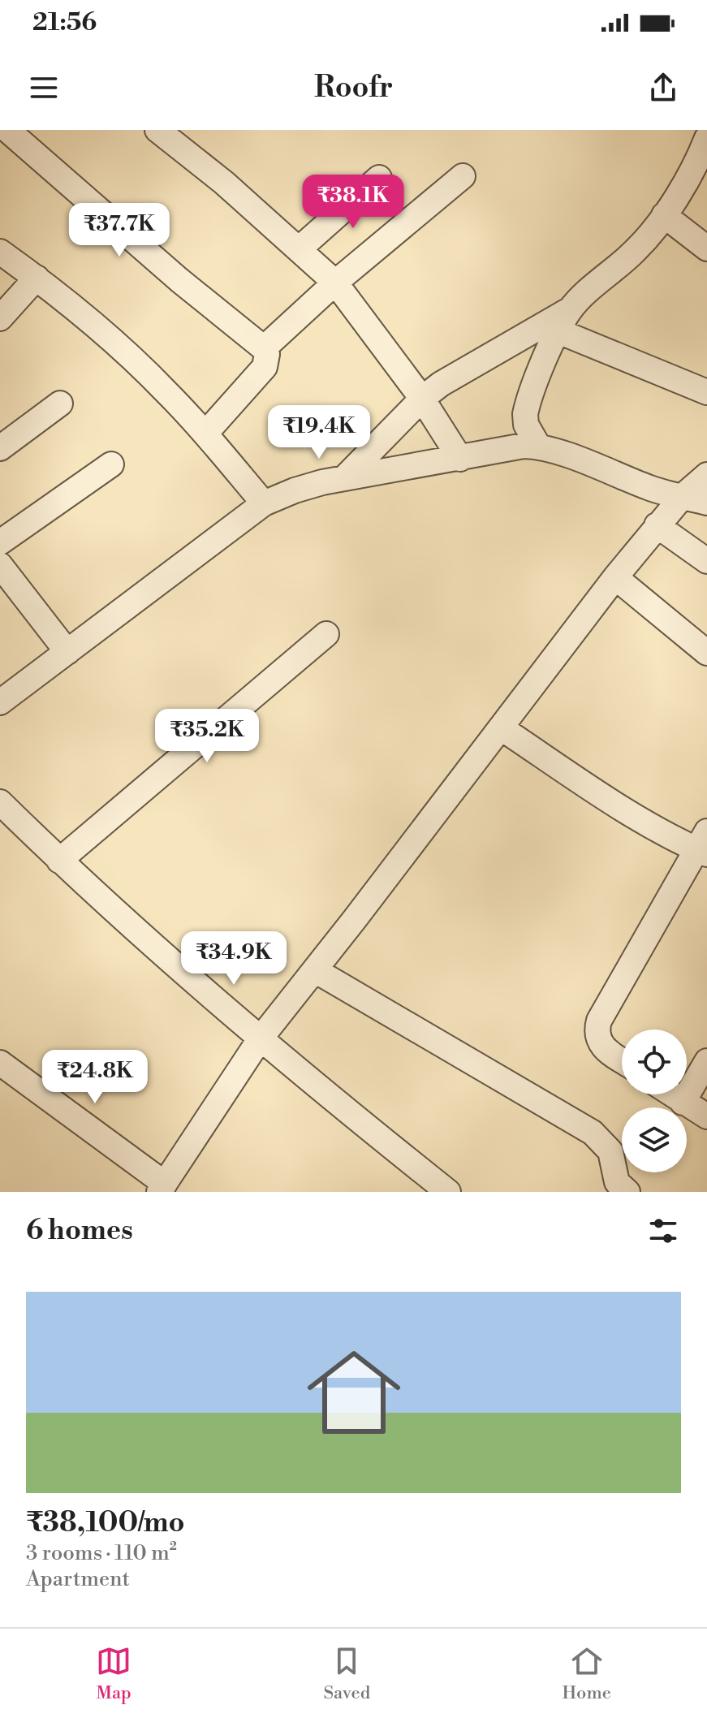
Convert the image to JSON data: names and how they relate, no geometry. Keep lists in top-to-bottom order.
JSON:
{
  "page": {
    "status": "21:56",
    "header": "Roofr",
    "price": [
      "₹38.1K",
      "₹37.7K",
      "₹19.4K",
      "₹35.2K",
      "₹34.9K",
      "₹24.8K"
    ],
    "heading": "6 homes",
    "list": [
      {
        "name": "₹38,100/mo",
        "note": "3 rooms · 110 m² · Apartment"
      }
    ],
    "tabs": ["Map", "Saved", "Home"]
  }
}
